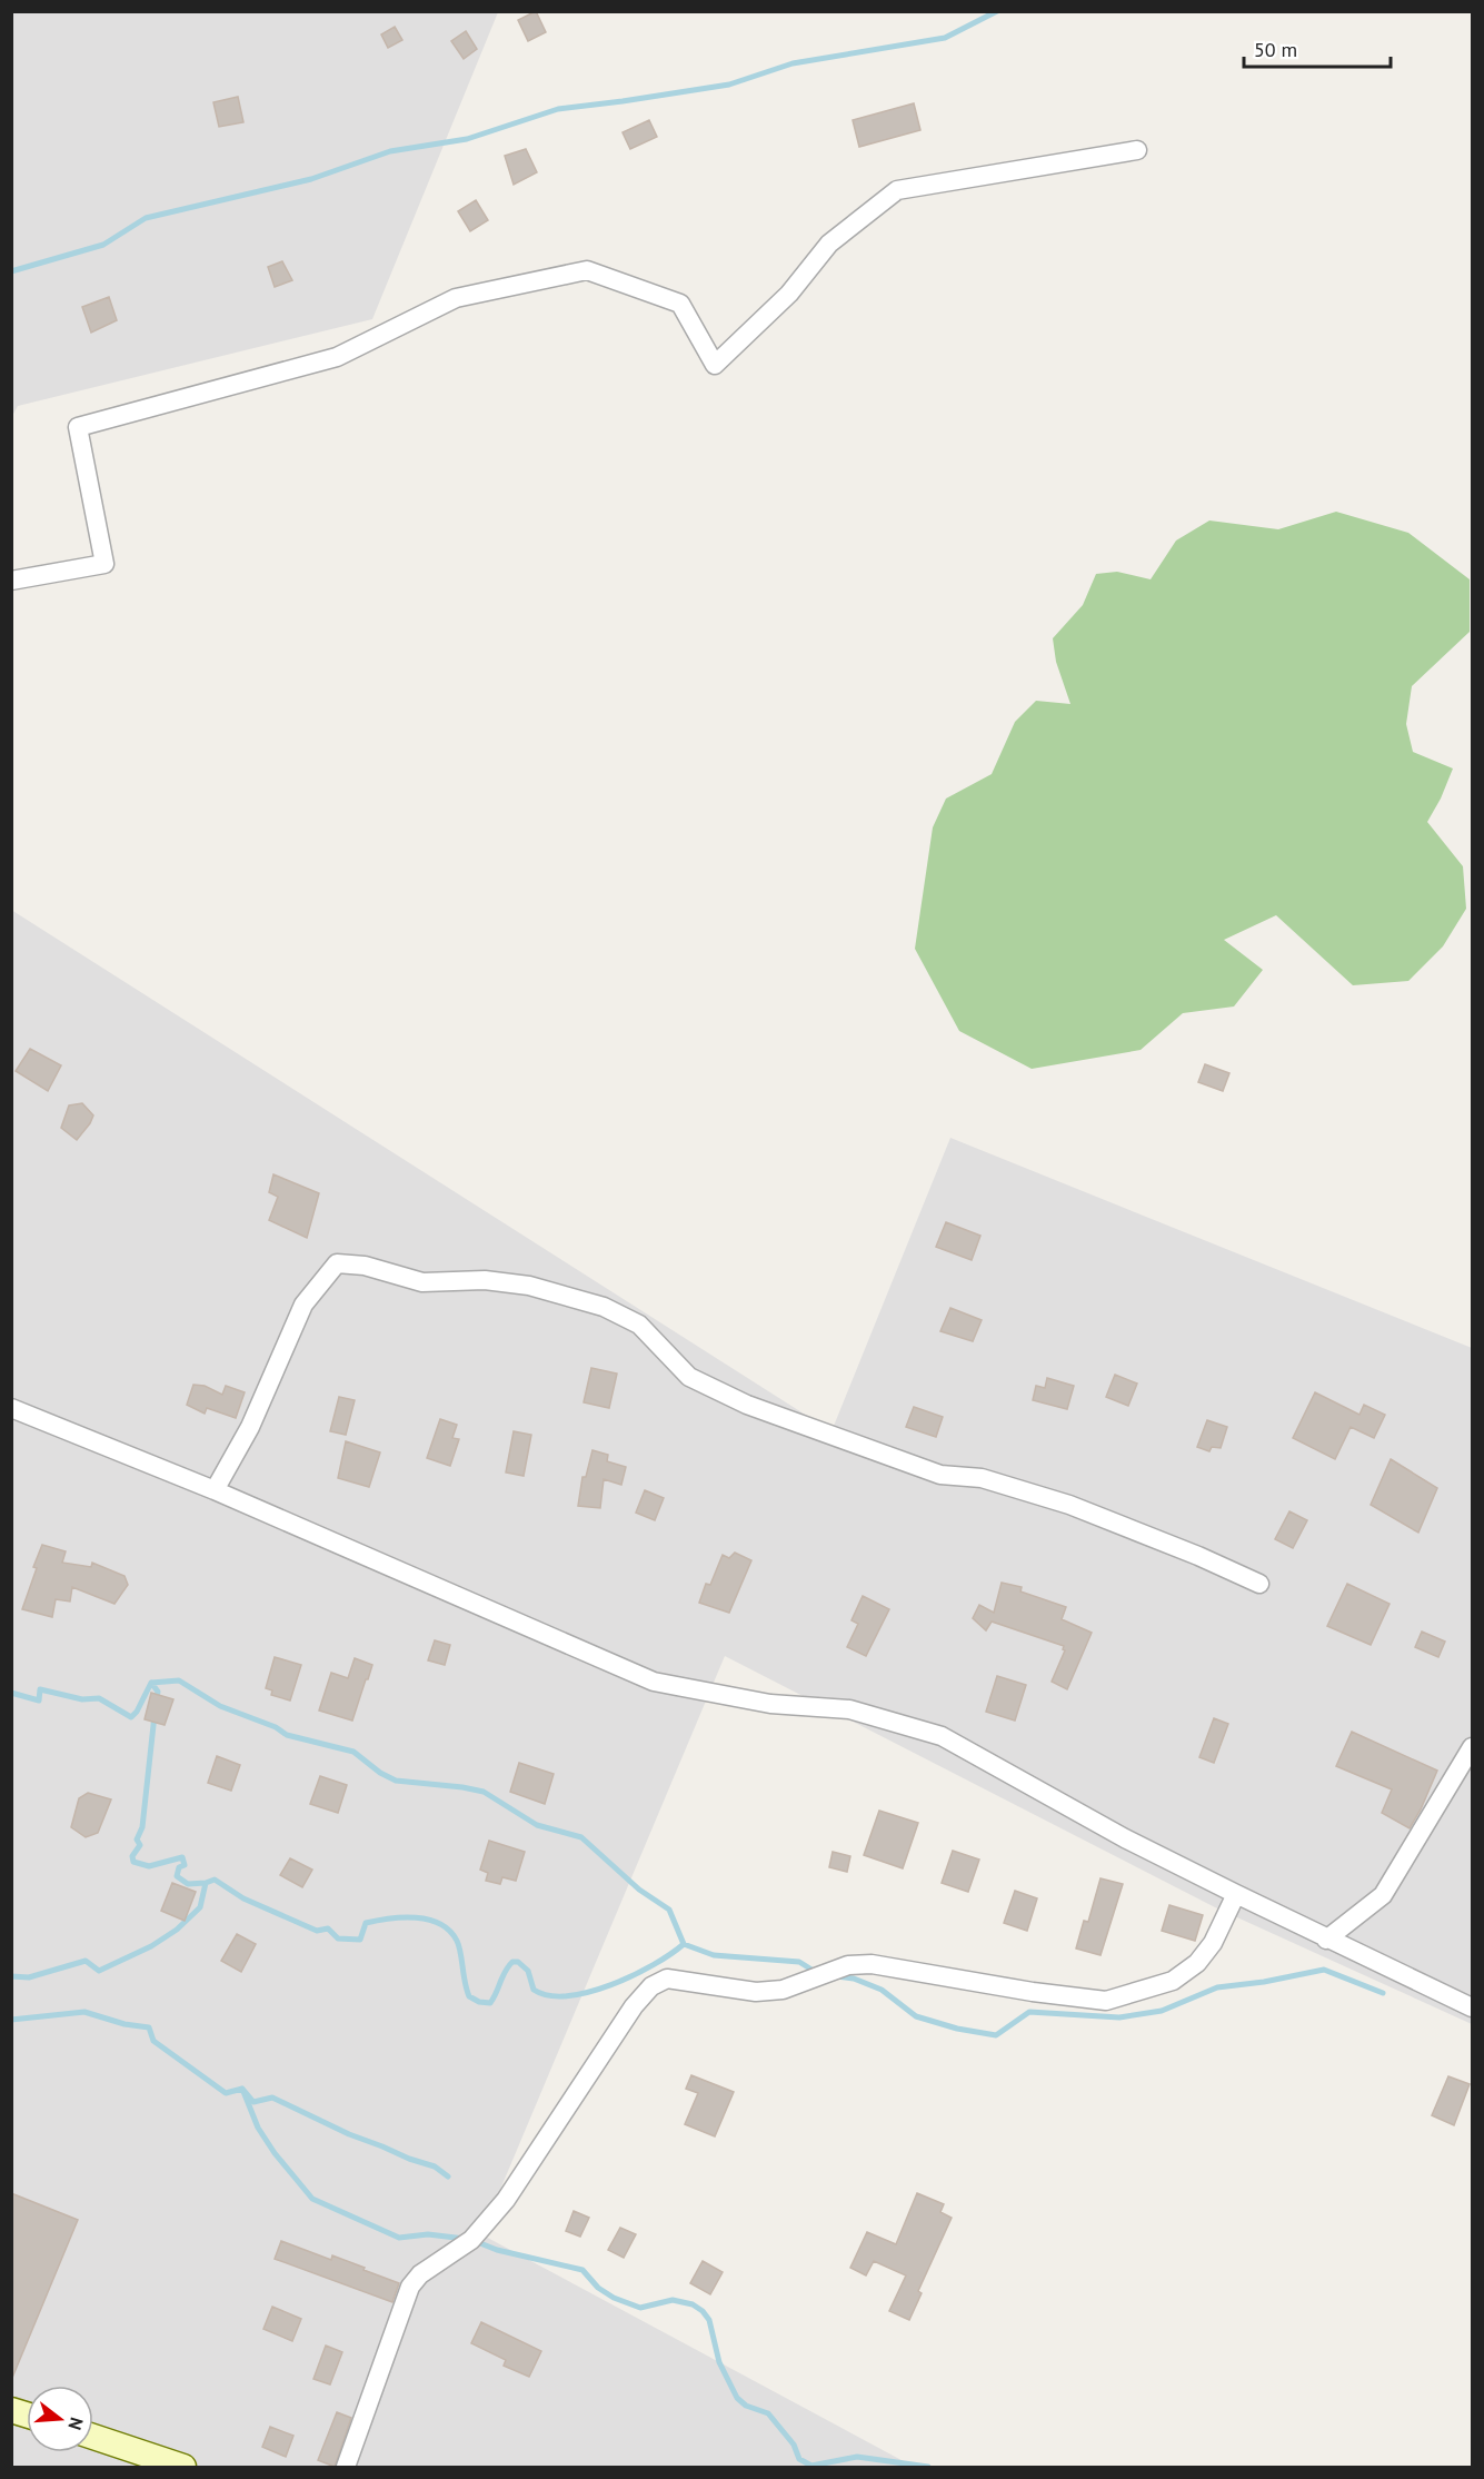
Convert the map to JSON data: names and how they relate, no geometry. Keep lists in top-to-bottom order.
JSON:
{
  "scale_bar": "50 m",
  "north": "right"
}
